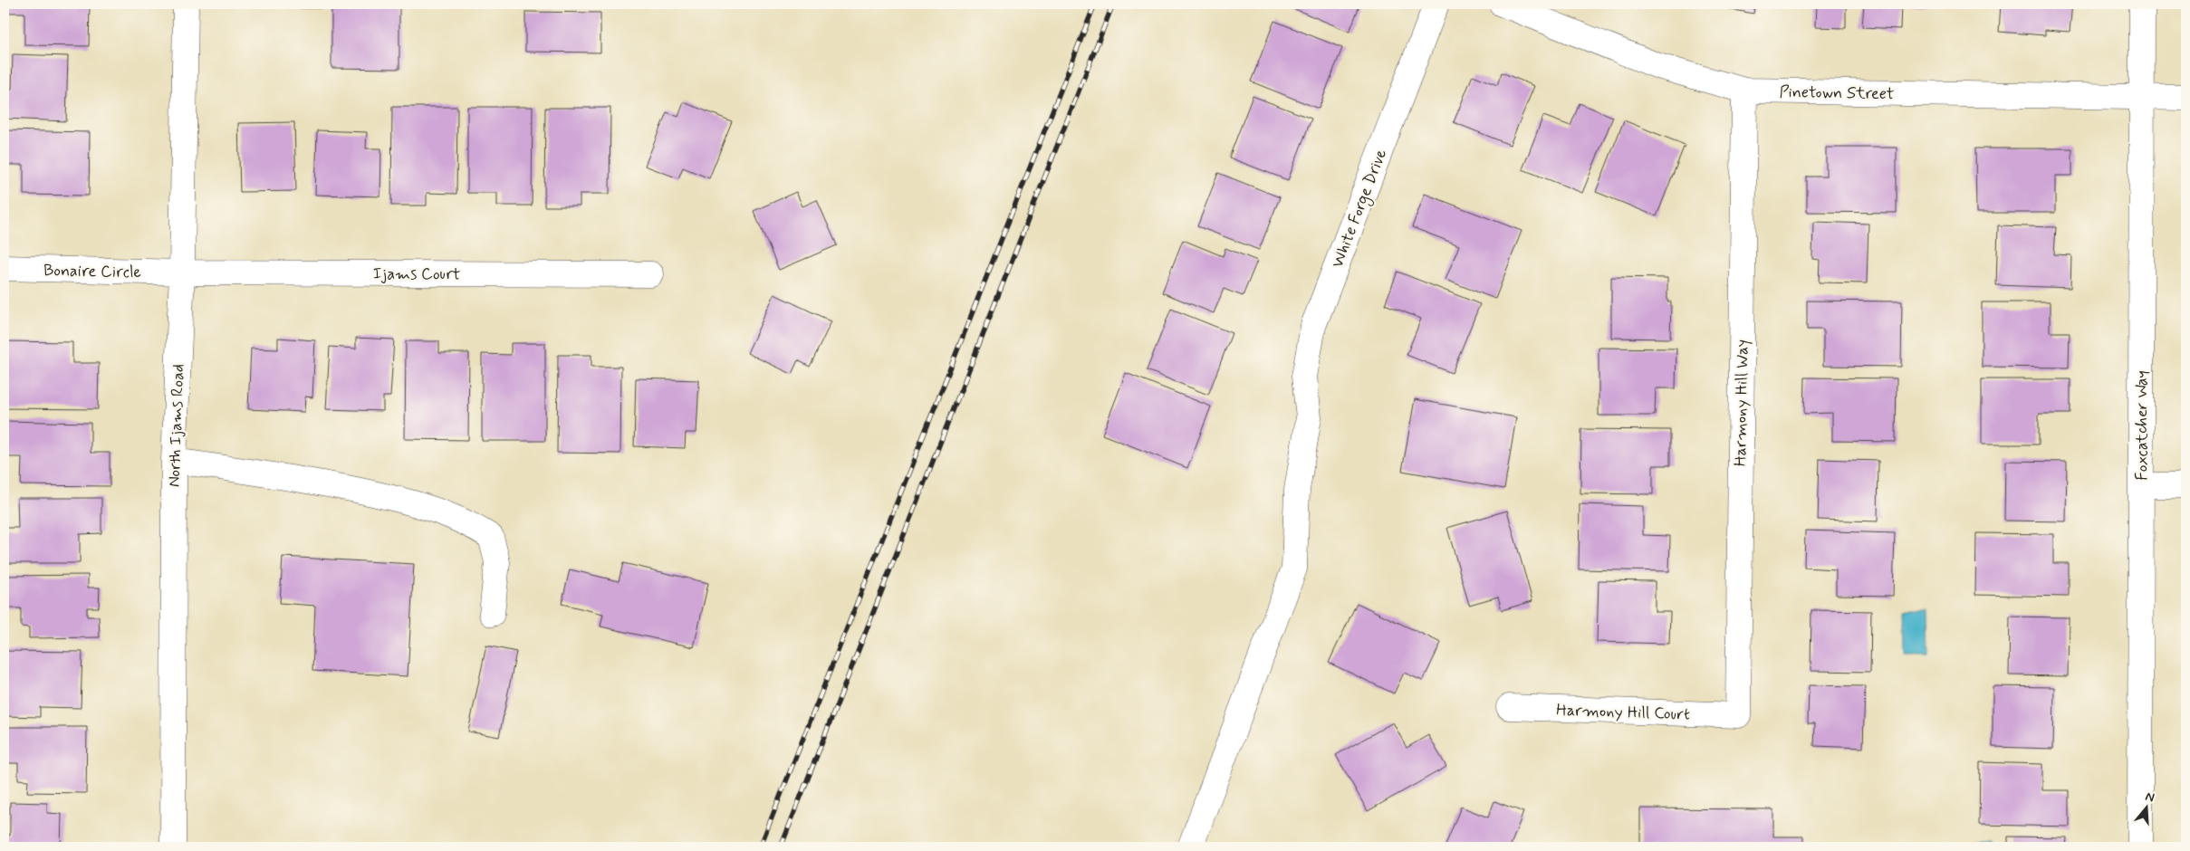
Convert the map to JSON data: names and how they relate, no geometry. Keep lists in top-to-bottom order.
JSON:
{
  "streets": {
    "street": [
      "Pinetown Street",
      "White Forge Drive",
      "Bonaire Circle",
      "Ijams Court",
      "Harmony Hill Way",
      "North Ijams Road",
      "Foxcatcher Way",
      "Harmony Hill Court"
    ]
  },
  "crossings": [
    ["Pinetown Street", "Harmony Hill Way"],
    ["Pinetown Street", "Foxcatcher Way"],
    ["Bonaire Circle", "Ijams Court"],
    ["Bonaire Circle", "North Ijams Road"],
    ["Ijams Court", "North Ijams Road"],
    ["Harmony Hill Way", "Harmony Hill Court"]
  ],
  "north": "top"
}
